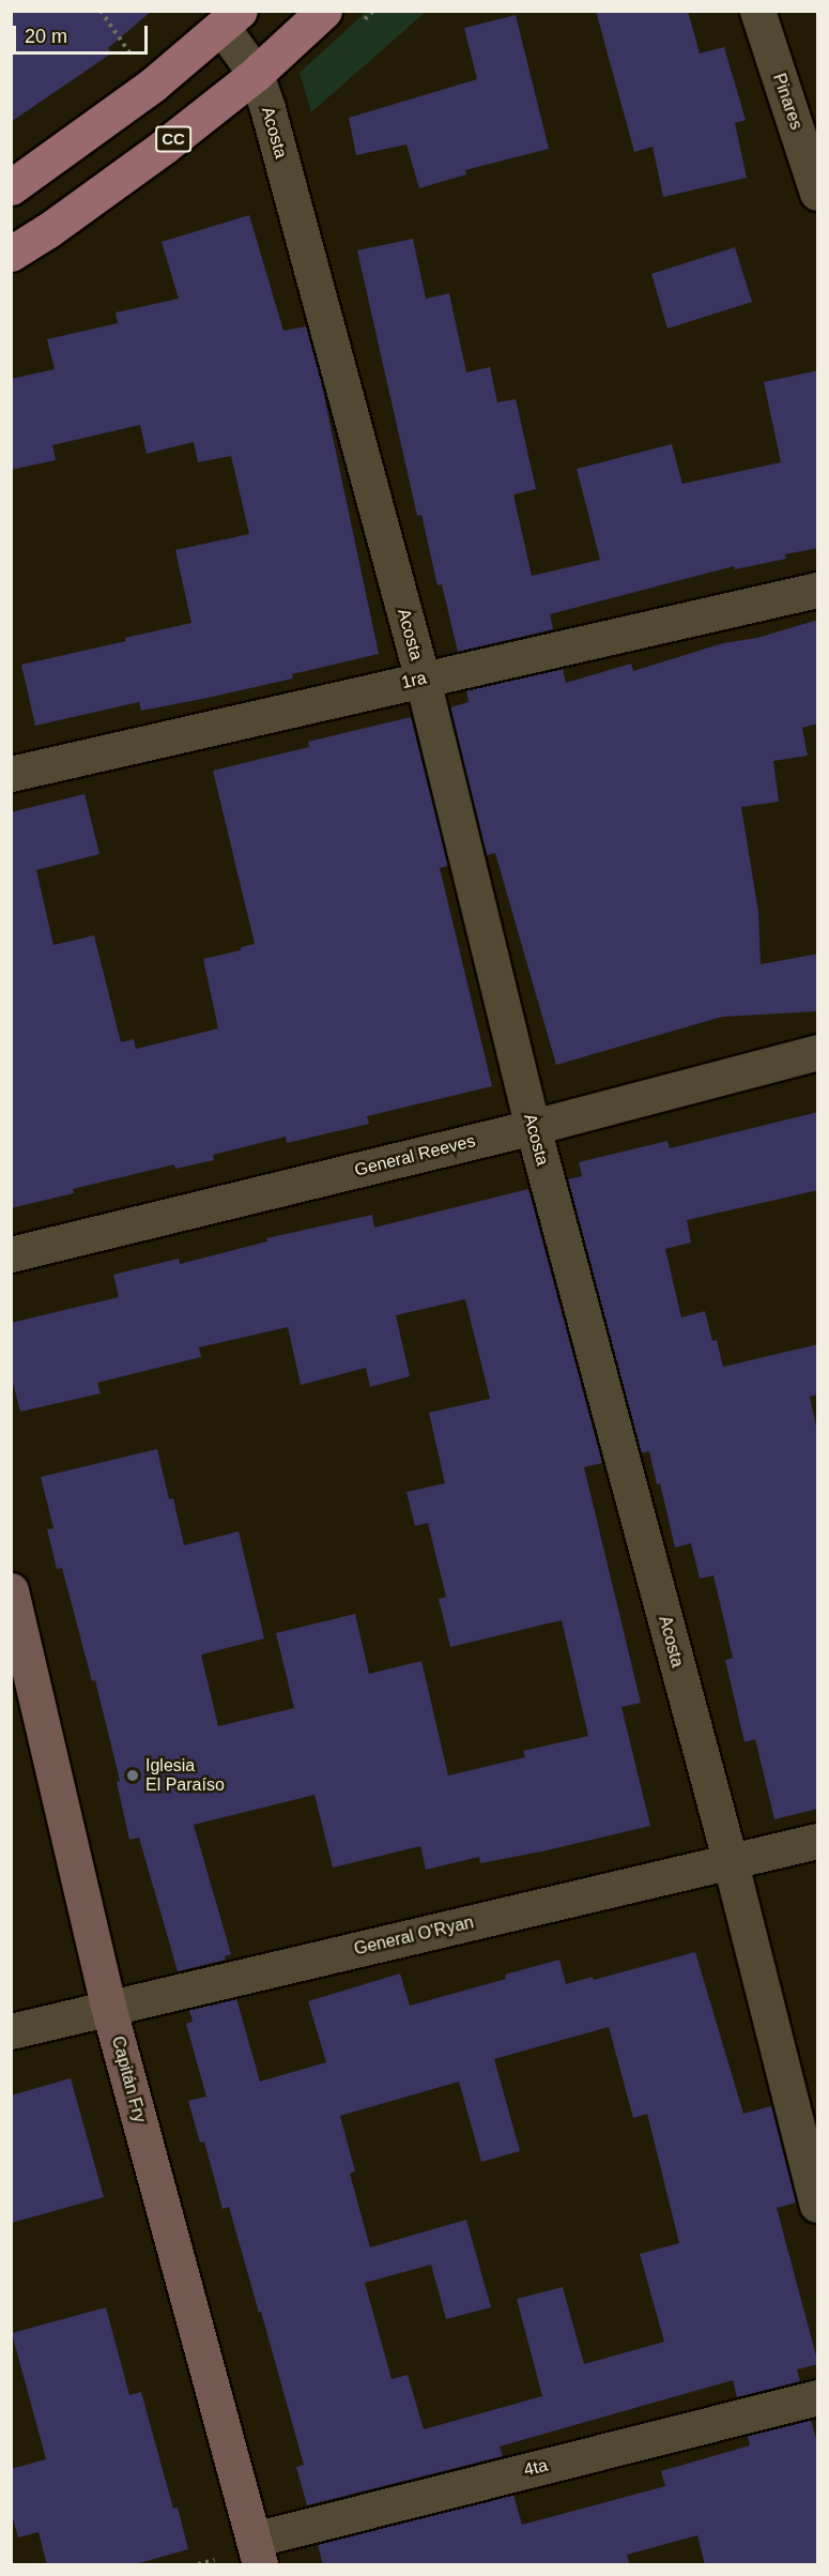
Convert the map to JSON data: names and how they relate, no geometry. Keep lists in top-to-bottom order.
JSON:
{
  "streets": {
    "main road": ["CC"],
    "street": [
      "Pinares",
      "Acosta",
      "1ra",
      "General Reeves",
      "General O'Ryan",
      "Capitán Fry",
      "4ta"
    ]
  },
  "crossings": [
    ["Acosta", "CC"],
    ["Acosta", "1ra"],
    ["Acosta", "General Reeves"],
    ["Acosta", "General O'Ryan"],
    ["General O'Ryan", "Capitán Fry"],
    ["Capitán Fry", "4ta"]
  ],
  "places": ["Iglesia El Paraíso"],
  "scale_bar": "20 m"
}
